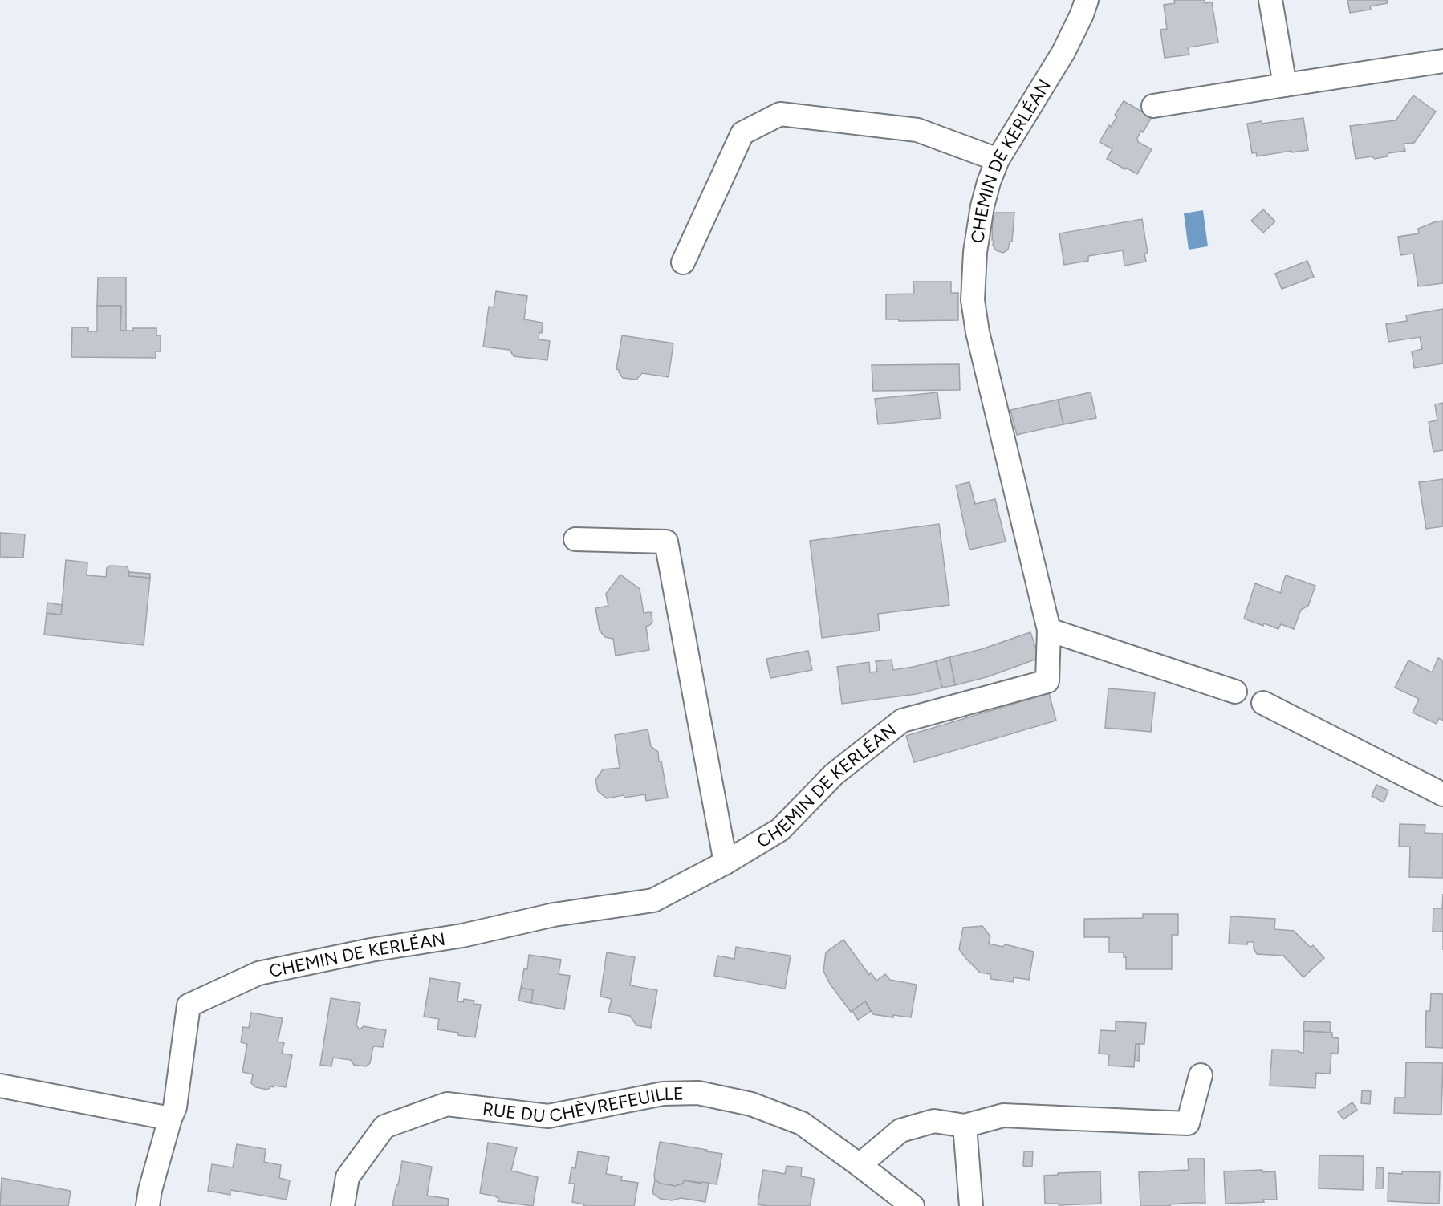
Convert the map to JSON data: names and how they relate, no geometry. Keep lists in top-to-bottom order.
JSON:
{
  "streets": {
    "street": ["CHEMIN DE KERLÉAN", "RUE DU CHÈVREFEUILLE"]
  }
}
